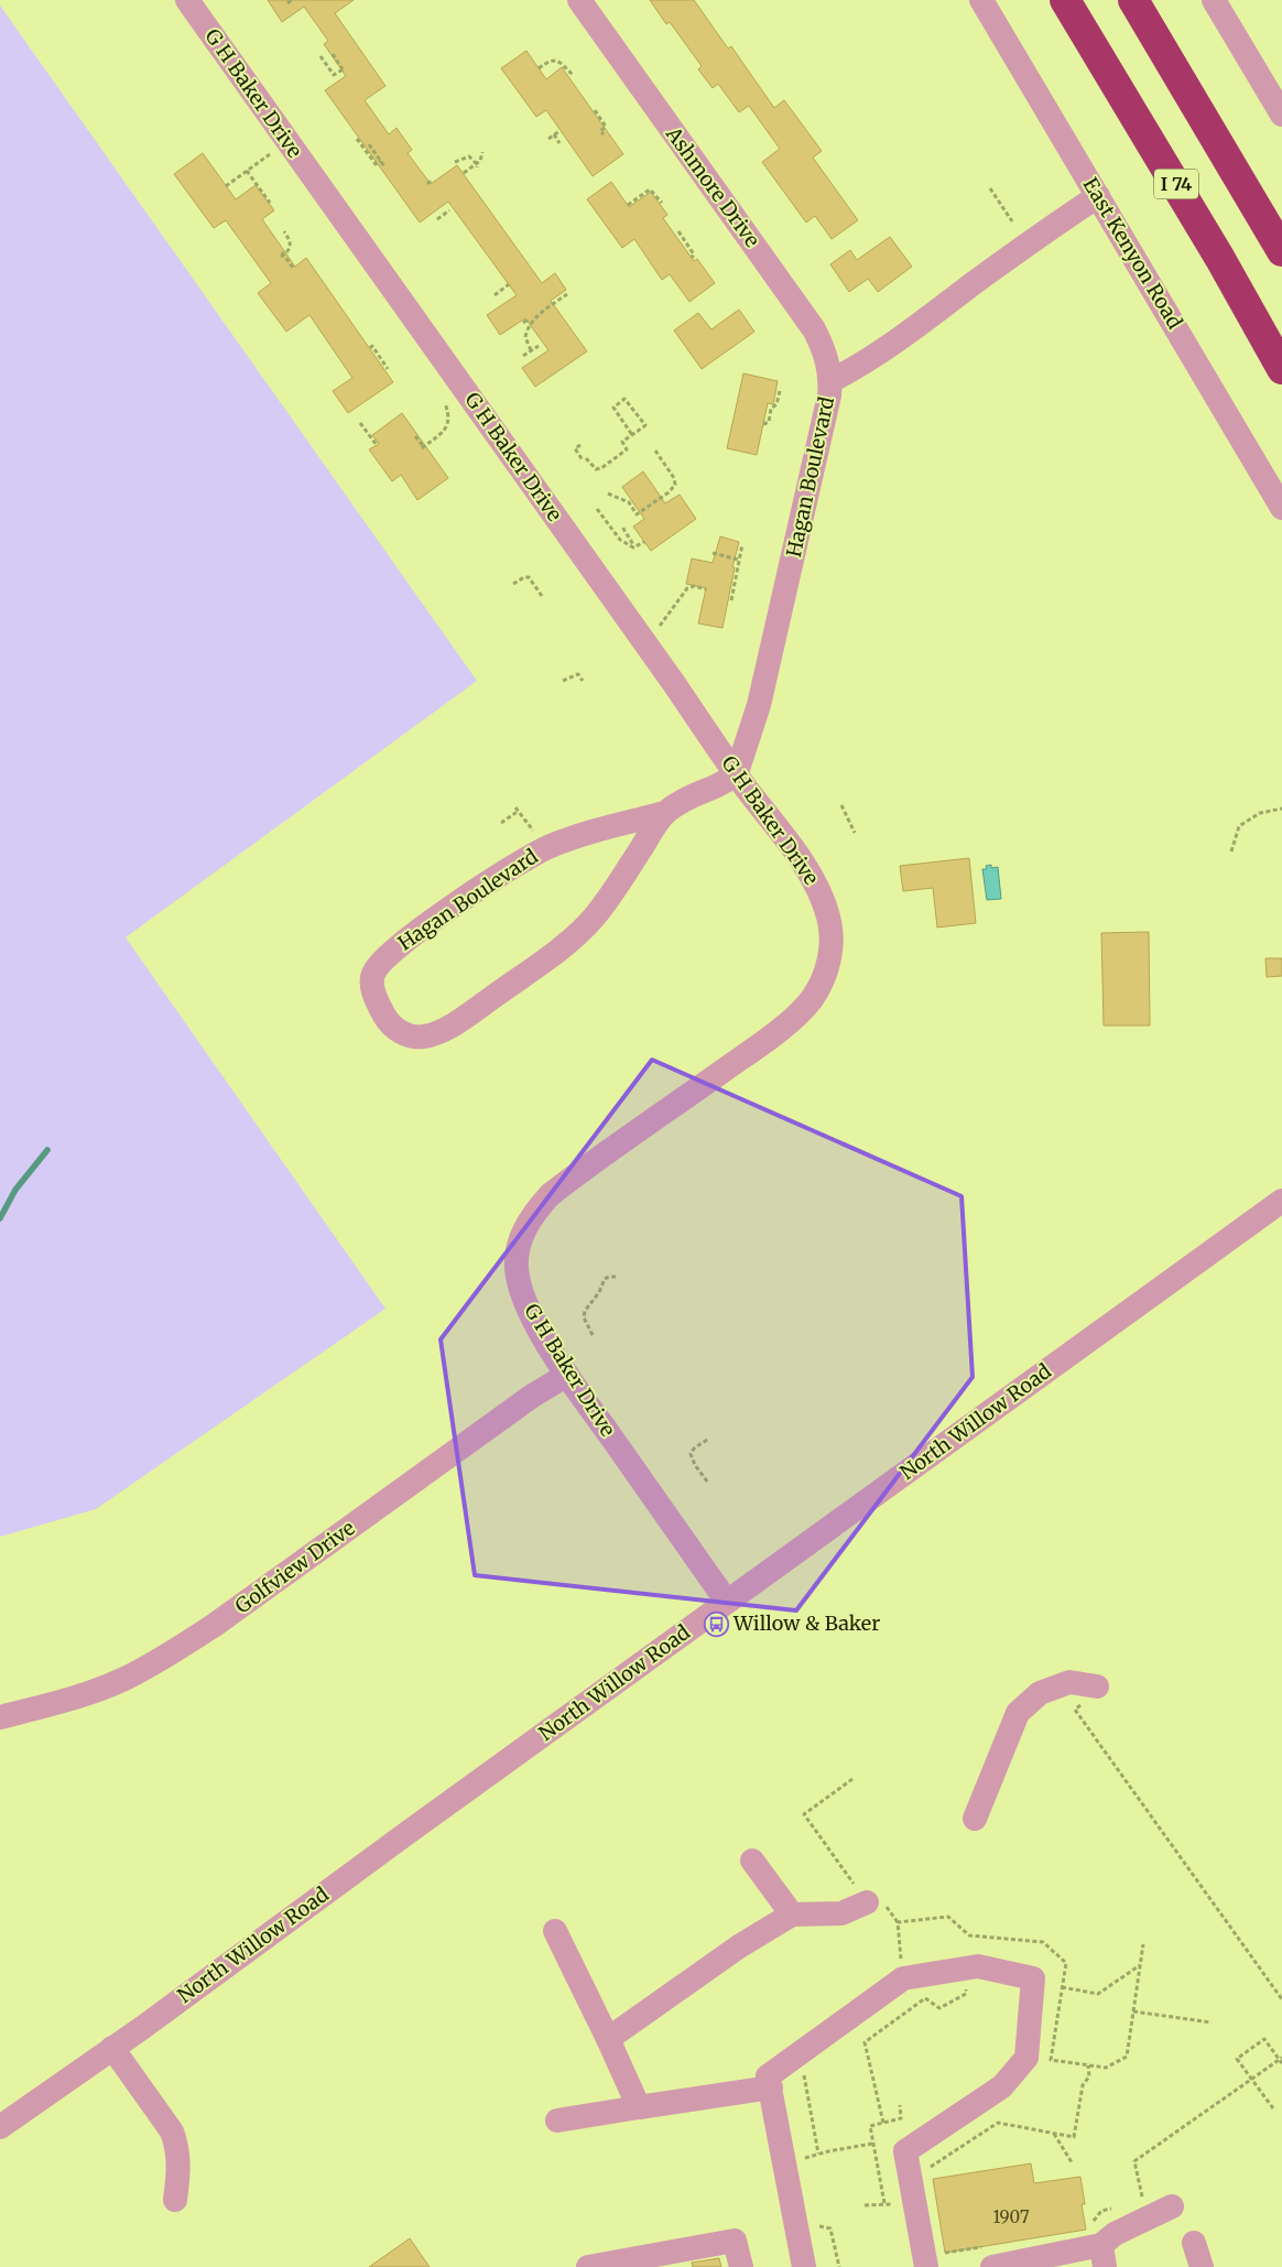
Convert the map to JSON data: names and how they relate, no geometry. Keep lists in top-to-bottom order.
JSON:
{
  "streets": {
    "highway": ["I 74"],
    "street": [
      "G H Baker Drive",
      "Ashmore Drive",
      "East Kenyon Road",
      "Hagan Boulevard",
      "North Willow Road",
      "Golfview Drive"
    ]
  },
  "crossings": [
    ["G H Baker Drive", "Hagan Boulevard"],
    ["G H Baker Drive", "North Willow Road"],
    ["G H Baker Drive", "Golfview Drive"],
    ["Ashmore Drive", "Hagan Boulevard"],
    ["East Kenyon Road", "Hagan Boulevard"]
  ],
  "places": {
    "bus stop": ["Willow & Baker"]
  },
  "house_numbers": ["1907"]
}
